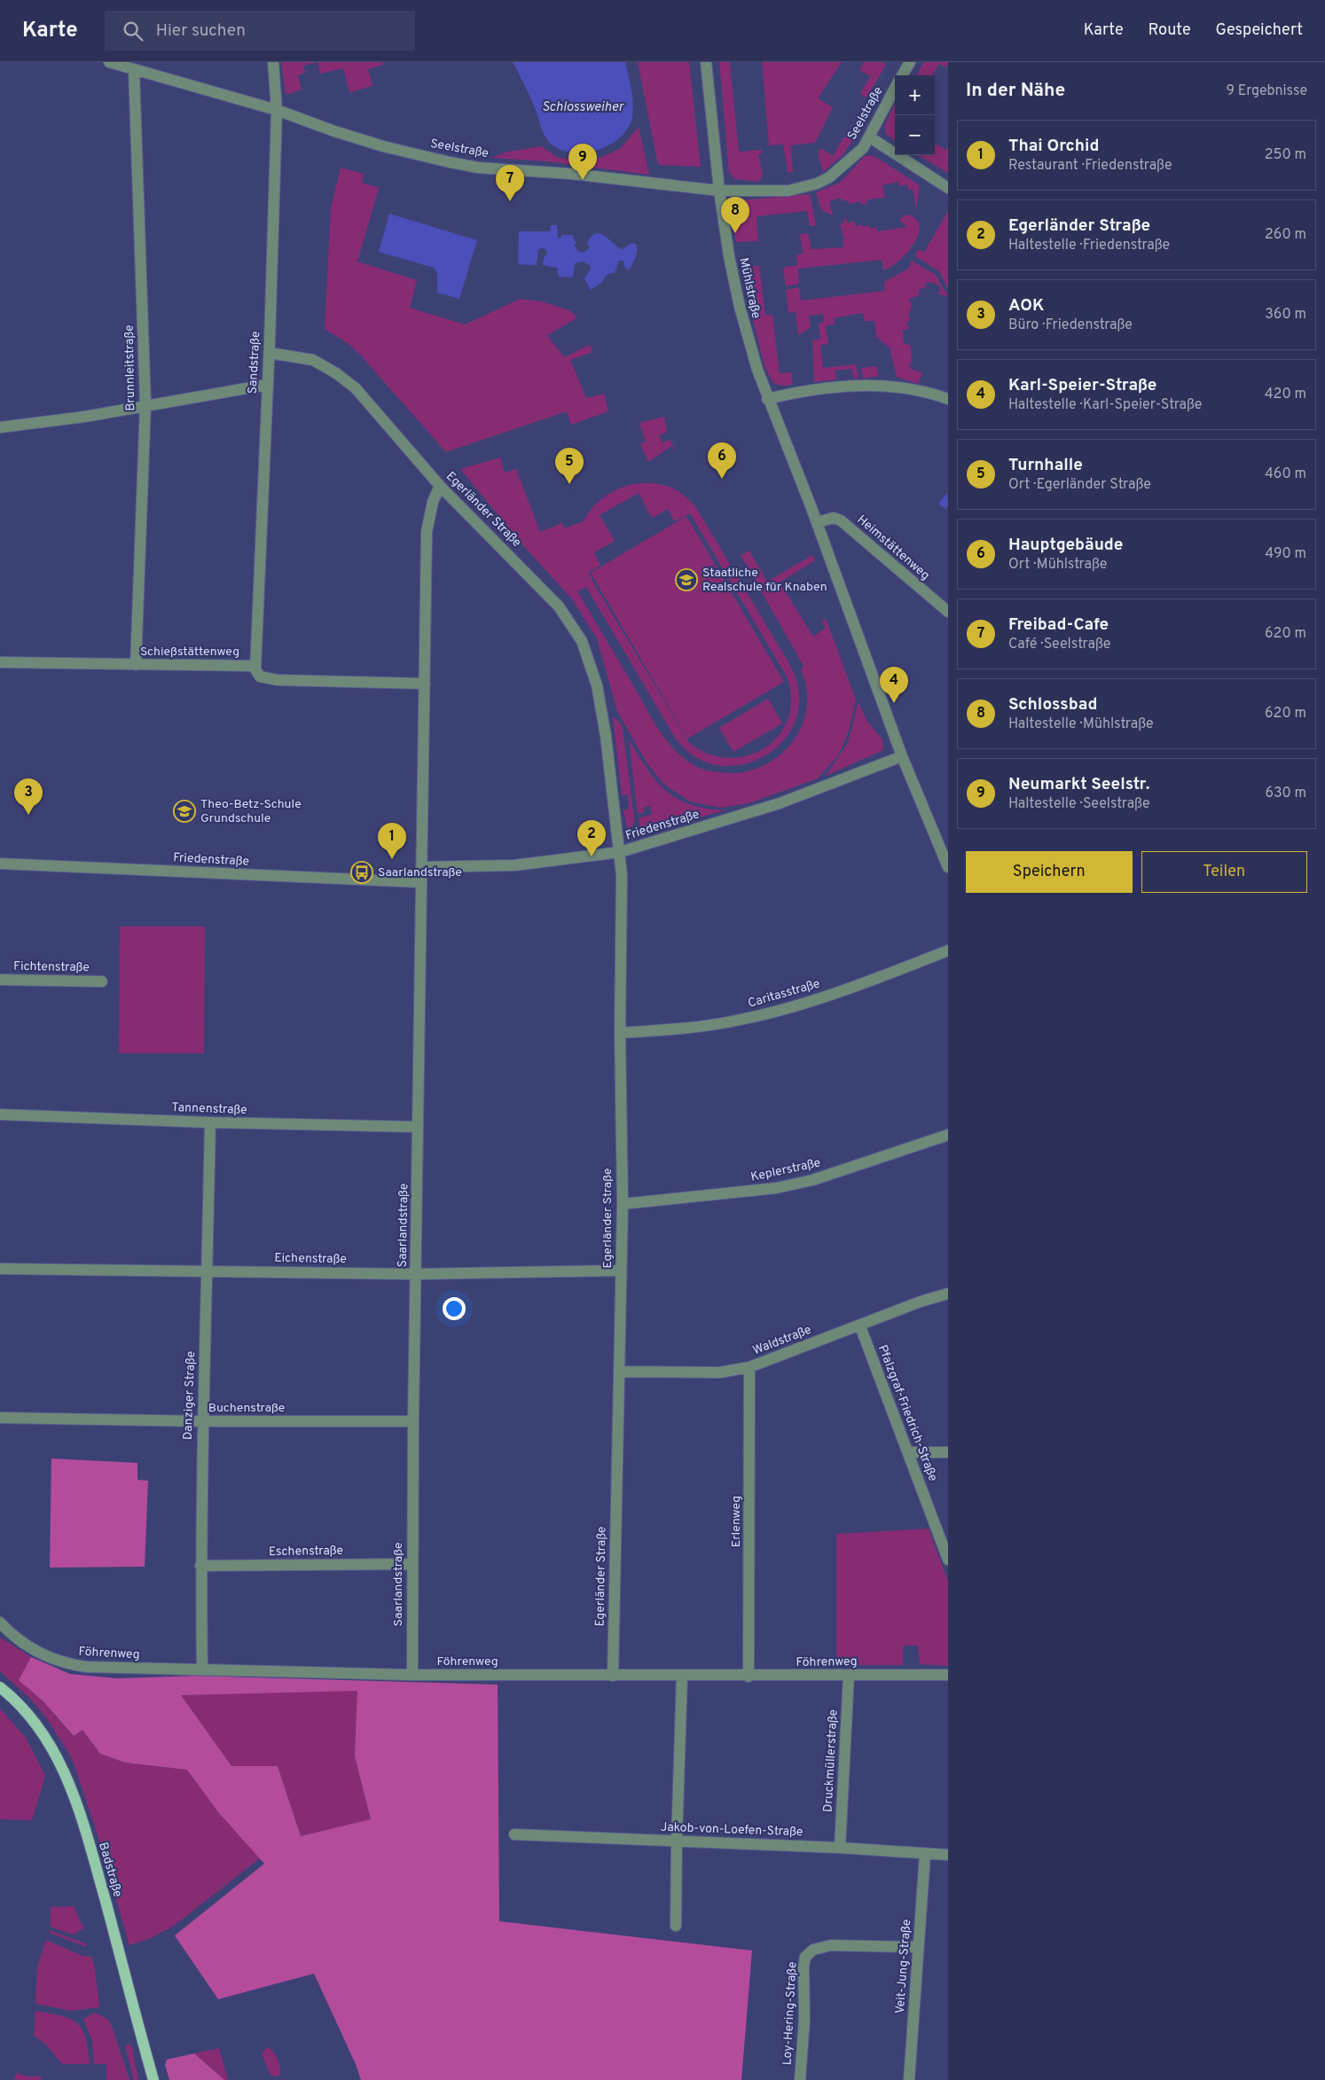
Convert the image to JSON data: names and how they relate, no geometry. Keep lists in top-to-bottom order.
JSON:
{
  "streets": {
    "main road": ["Badstraße"],
    "street": [
      "Seelstraße",
      "Mühlstraße",
      "Sandstraße",
      "Brunnleitstraße",
      "Egerländer Straße",
      "Heimstättenweg",
      "Schießstättenweg",
      "Friedenstraße",
      "Fichtenstraße",
      "Caritasstraße",
      "Tannenstraße",
      "Keplerstraße",
      "Saarlandstraße",
      "Eichenstraße",
      "Waldstraße",
      "Danziger Straße",
      "Buchenstraße",
      "Pfalzgraf-Friedrich-Straße",
      "Erlenweg",
      "Eschenstraße",
      "Föhrenweg",
      "Druckmüllerstraße",
      "Jakob-von-Loefen-Straße",
      "Veit-Jung-Straße",
      "Loy-Hering-Straße"
    ]
  },
  "crossings": [
    ["Seelstraße", "Mühlstraße"],
    ["Seelstraße", "Sandstraße"],
    ["Seelstraße", "Brunnleitstraße"],
    ["Mühlstraße", "Heimstättenweg"],
    ["Mühlstraße", "Friedenstraße"],
    ["Sandstraße", "Egerländer Straße"],
    ["Sandstraße", "Schießstättenweg"],
    ["Brunnleitstraße", "Schießstättenweg"],
    ["Egerländer Straße", "Friedenstraße"],
    ["Egerländer Straße", "Caritasstraße"],
    ["Egerländer Straße", "Keplerstraße"],
    ["Egerländer Straße", "Saarlandstraße"],
    ["Egerländer Straße", "Eichenstraße"],
    ["Egerländer Straße", "Waldstraße"],
    ["Egerländer Straße", "Föhrenweg"],
    ["Schießstättenweg", "Saarlandstraße"],
    ["Friedenstraße", "Saarlandstraße"],
    ["Tannenstraße", "Saarlandstraße"],
    ["Tannenstraße", "Danziger Straße"],
    ["Saarlandstraße", "Eichenstraße"],
    ["Saarlandstraße", "Buchenstraße"],
    ["Saarlandstraße", "Eschenstraße"],
    ["Saarlandstraße", "Föhrenweg"],
    ["Eichenstraße", "Danziger Straße"],
    ["Waldstraße", "Pfalzgraf-Friedrich-Straße"],
    ["Waldstraße", "Erlenweg"],
    ["Danziger Straße", "Buchenstraße"],
    ["Danziger Straße", "Eschenstraße"],
    ["Danziger Straße", "Föhrenweg"],
    ["Erlenweg", "Föhrenweg"],
    ["Föhrenweg", "Druckmüllerstraße"],
    ["Druckmüllerstraße", "Jakob-von-Loefen-Straße"],
    ["Jakob-von-Loefen-Straße", "Veit-Jung-Straße"],
    ["Veit-Jung-Straße", "Loy-Hering-Straße"]
  ],
  "water": ["Schlossweiher"],
  "places": {
    "school or university": ["Staatliche Realschule für Knaben", "Theo-Betz-Schule Grundschule"],
    "bus stop": ["Saarlandstraße"]
  },
  "page": {
    "header": "Karte",
    "search": "Hier suchen",
    "nav": ["Karte", "Route", "Gespeichert"],
    "heading": ["In der Nähe", "9 Ergebnisse"],
    "map_buttons": ["+", "−"],
    "list": [
      {
        "mark": "1",
        "name": "Thai Orchid",
        "note": "Restaurant · Friedenstraße",
        "value": "250 m"
      },
      {
        "mark": "2",
        "name": "Egerländer Straße",
        "note": "Haltestelle · Friedenstraße",
        "value": "260 m"
      },
      {
        "mark": "3",
        "name": "AOK",
        "note": "Büro · Friedenstraße",
        "value": "360 m"
      },
      {
        "mark": "4",
        "name": "Karl-Speier-Straße",
        "note": "Haltestelle · Karl-Speier-Straße",
        "value": "420 m"
      },
      {
        "mark": "5",
        "name": "Turnhalle",
        "note": "Ort · Egerländer Straße",
        "value": "460 m"
      },
      {
        "mark": "6",
        "name": "Hauptgebäude",
        "note": "Ort · Mühlstraße",
        "value": "490 m"
      },
      {
        "mark": "7",
        "name": "Freibad-Cafe",
        "note": "Café · Seelstraße",
        "value": "620 m"
      },
      {
        "mark": "8",
        "name": "Schlossbad",
        "note": "Haltestelle · Mühlstraße",
        "value": "620 m"
      },
      {
        "mark": "9",
        "name": "Neumarkt Seelstr.",
        "note": "Haltestelle · Seelstraße",
        "value": "630 m"
      }
    ],
    "pins": [
      "9",
      "7",
      "8",
      "6",
      "5",
      "4",
      "3",
      "2",
      "1"
    ],
    "buttons": ["Speichern", "Teilen"]
  }
}
